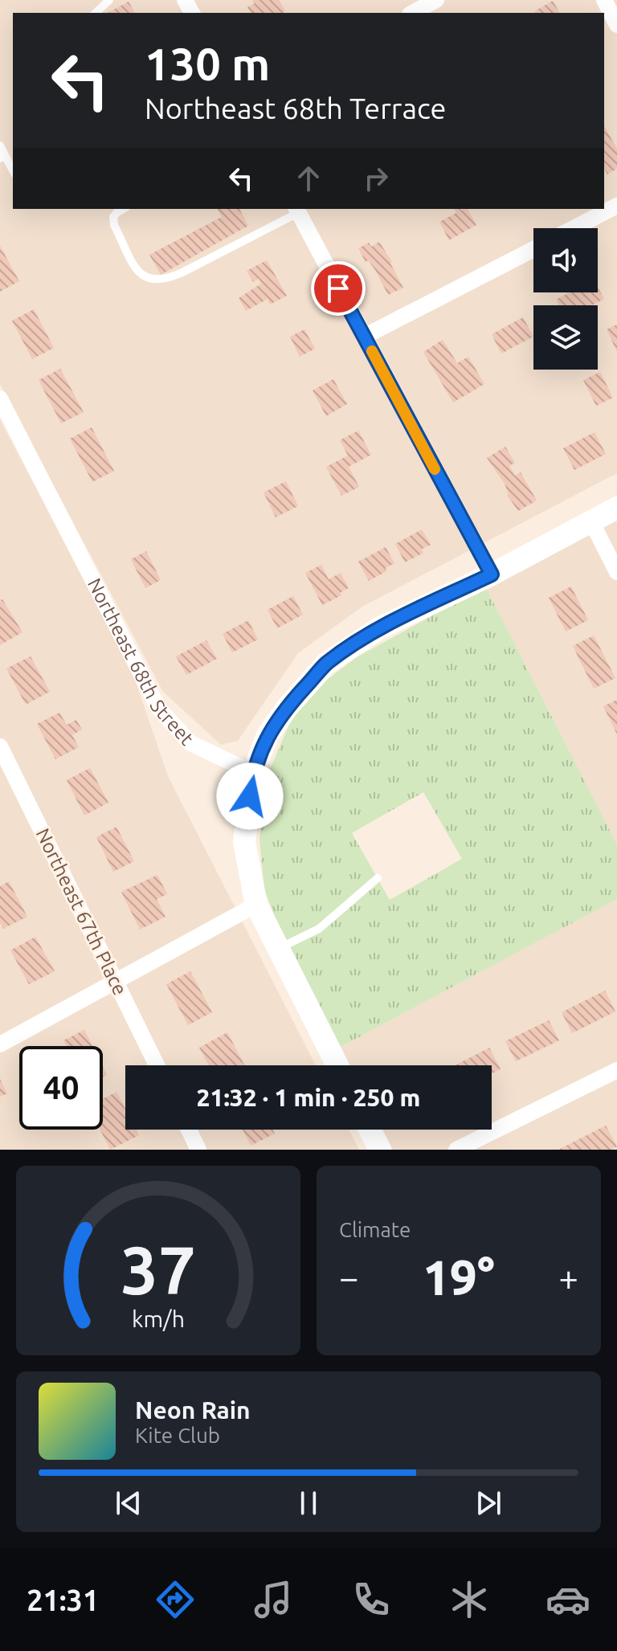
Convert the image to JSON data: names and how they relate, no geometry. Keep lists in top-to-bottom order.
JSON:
{
  "streets": {
    "street": ["Northeast 68th Street", "Northeast 67th Place"]
  },
  "page": {
    "turn": ["130 m", "Northeast 68th Terrace"],
    "limit": "40",
    "trip": "21:32 · 1 min · 250 m",
    "tile": "Climate",
    "heat": ["−", "19°", "+"],
    "song": ["Neon Rain", "Kite Club"],
    "tabs": "21:31",
    "gauge": ["37", "km/h"]
  }
}
